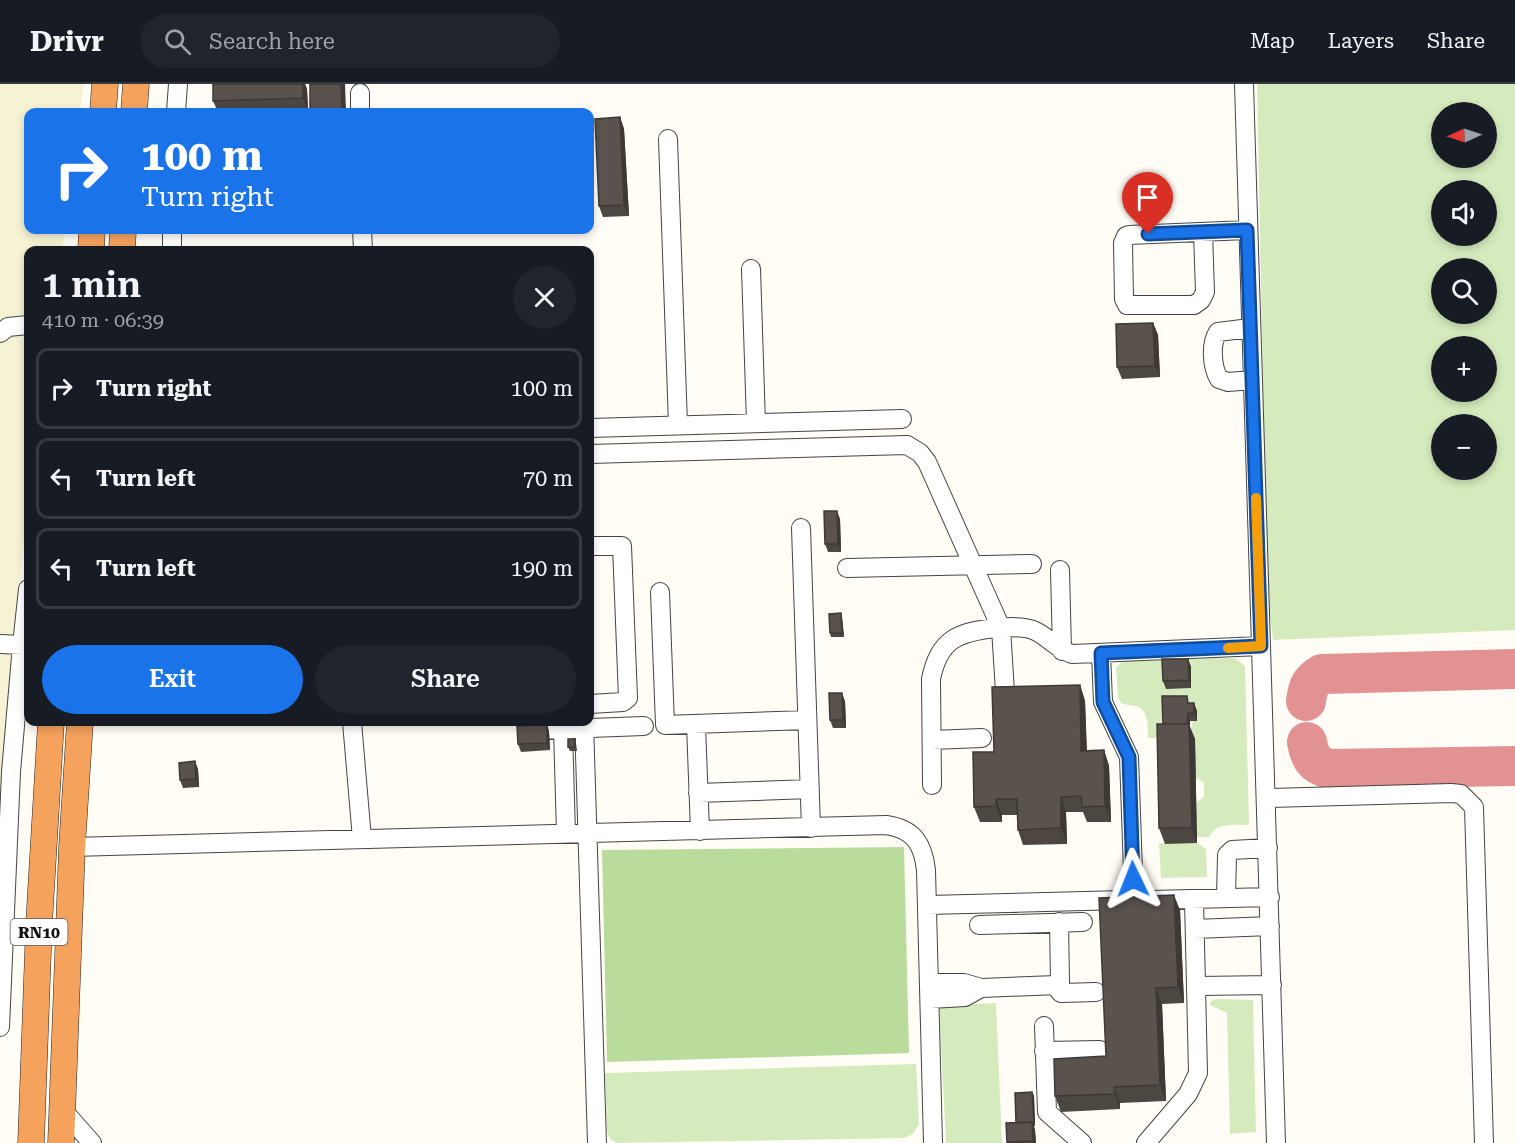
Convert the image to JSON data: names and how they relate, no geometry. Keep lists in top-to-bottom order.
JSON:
{
  "streets": {
    "highway": ["RN10"]
  },
  "north": "left",
  "page": {
    "header": "Drivr",
    "search": "Search here",
    "nav": ["Map", "Layers", "Share"],
    "map_buttons": ["+", "−"],
    "turn": ["100 m", "Turn right"],
    "heading": ["1 min", "410 m · 06:39"],
    "list": [
      {
        "name": "Turn right",
        "value": "100 m"
      },
      {
        "name": "Turn left",
        "value": "70 m"
      },
      {
        "name": "Turn left",
        "value": "190 m"
      }
    ],
    "buttons": ["Exit", "Share"]
  }
}
